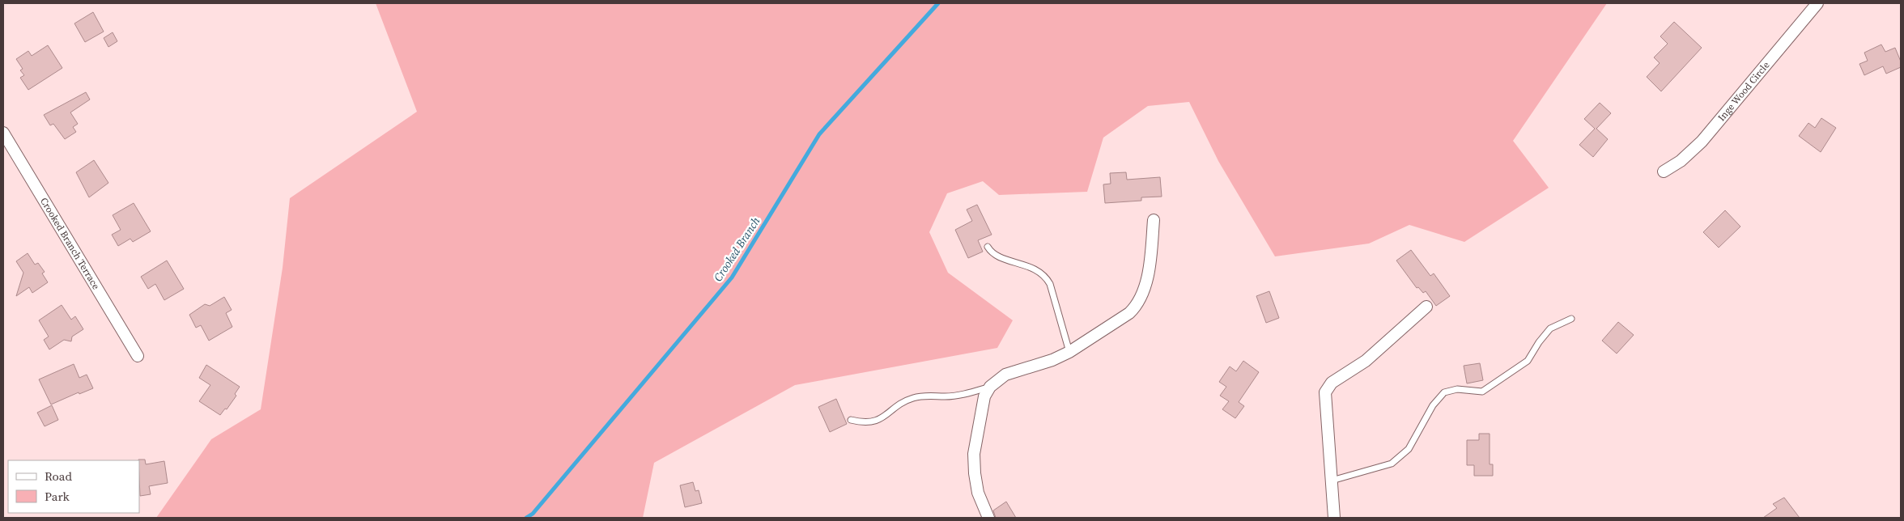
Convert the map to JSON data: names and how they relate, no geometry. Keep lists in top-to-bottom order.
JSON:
{
  "streets": {
    "street": ["Inge Wood Circle", "Crooked Branch Terrace"]
  },
  "water": ["Crooked Branch"],
  "legend": ["Road", "Park"]
}
